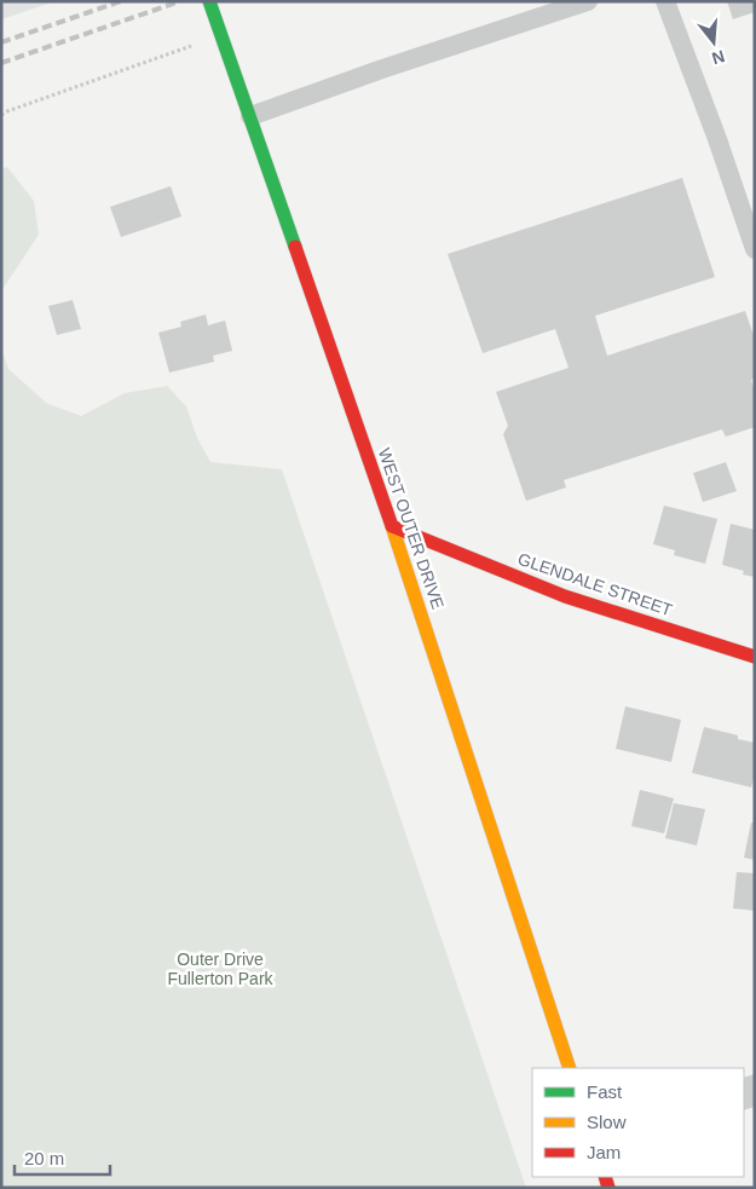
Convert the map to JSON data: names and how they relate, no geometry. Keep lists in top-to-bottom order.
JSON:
{
  "streets": {
    "main road": ["WEST OUTER DRIVE", "GLENDALE STREET"]
  },
  "crossings": [
    ["WEST OUTER DRIVE", "GLENDALE STREET"]
  ],
  "parks": ["Outer Drive Fullerton Park"],
  "legend": ["Fast", "Slow", "Jam"],
  "scale_bar": "20 m",
  "north": "bottom"
}
